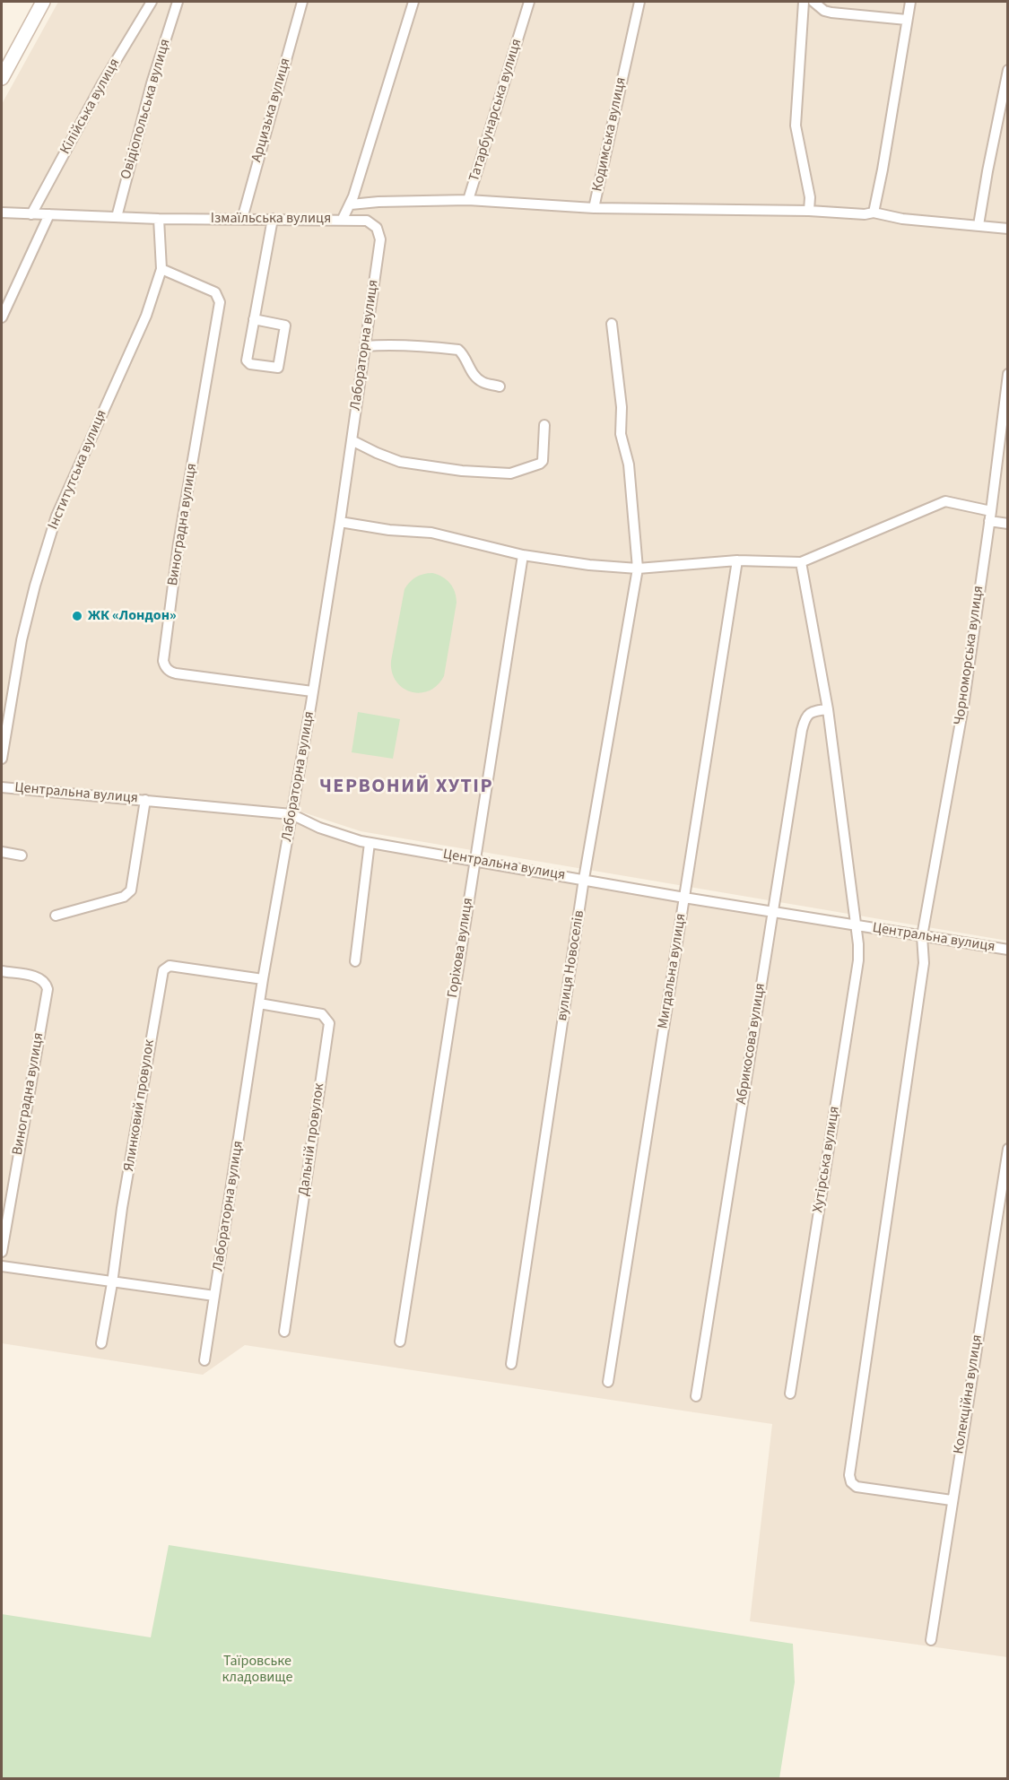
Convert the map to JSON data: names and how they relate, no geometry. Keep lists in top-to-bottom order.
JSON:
{
  "streets": {
    "street": [
      "Кілійська вулиця",
      "Овідіопольська вулиця",
      "Арцизька вулиця",
      "Татарбунарська вулиця",
      "Кодимська вулиця",
      "Ізмаїльська вулиця",
      "Лабораторна вулиця",
      "Інститутська вулиця",
      "Виноградна вулиця",
      "Чорноморська вулиця",
      "Центральна вулиця",
      "Горіхова вулиця",
      "вулиця Новоселів",
      "Мигдальна вулиця",
      "Абрикосова вулиця",
      "Ялинковий провулок",
      "Дальній провулок",
      "Хутірська вулиця",
      "Колекційна вулиця"
    ]
  },
  "crossings": [
    ["Кілійська вулиця", "Ізмаїльська вулиця"],
    ["Овідіопольська вулиця", "Ізмаїльська вулиця"],
    ["Арцизька вулиця", "Ізмаїльська вулиця"],
    ["Татарбунарська вулиця", "Кодимська вулиця"],
    ["Татарбунарська вулиця", "Ізмаїльська вулиця"],
    ["Ізмаїльська вулиця", "Лабораторна вулиця"],
    ["Ізмаїльська вулиця", "Інститутська вулиця"],
    ["Лабораторна вулиця", "Виноградна вулиця"],
    ["Лабораторна вулиця", "Центральна вулиця"],
    ["Лабораторна вулиця", "Ялинковий провулок"],
    ["Лабораторна вулиця", "Дальній провулок"],
    ["Інститутська вулиця", "Виноградна вулиця"],
    ["Чорноморська вулиця", "Центральна вулиця"],
    ["Центральна вулиця", "Горіхова вулиця"],
    ["Центральна вулиця", "вулиця Новоселів"],
    ["Центральна вулиця", "Мигдальна вулиця"],
    ["Центральна вулиця", "Абрикосова вулиця"],
    ["Центральна вулиця", "Хутірська вулиця"]
  ],
  "districts": ["ЧЕРВОНИЙ ХУТІР"],
  "parks": ["Таїровське кладовище"],
  "places": ["ЖК «Лондон»"]
}
